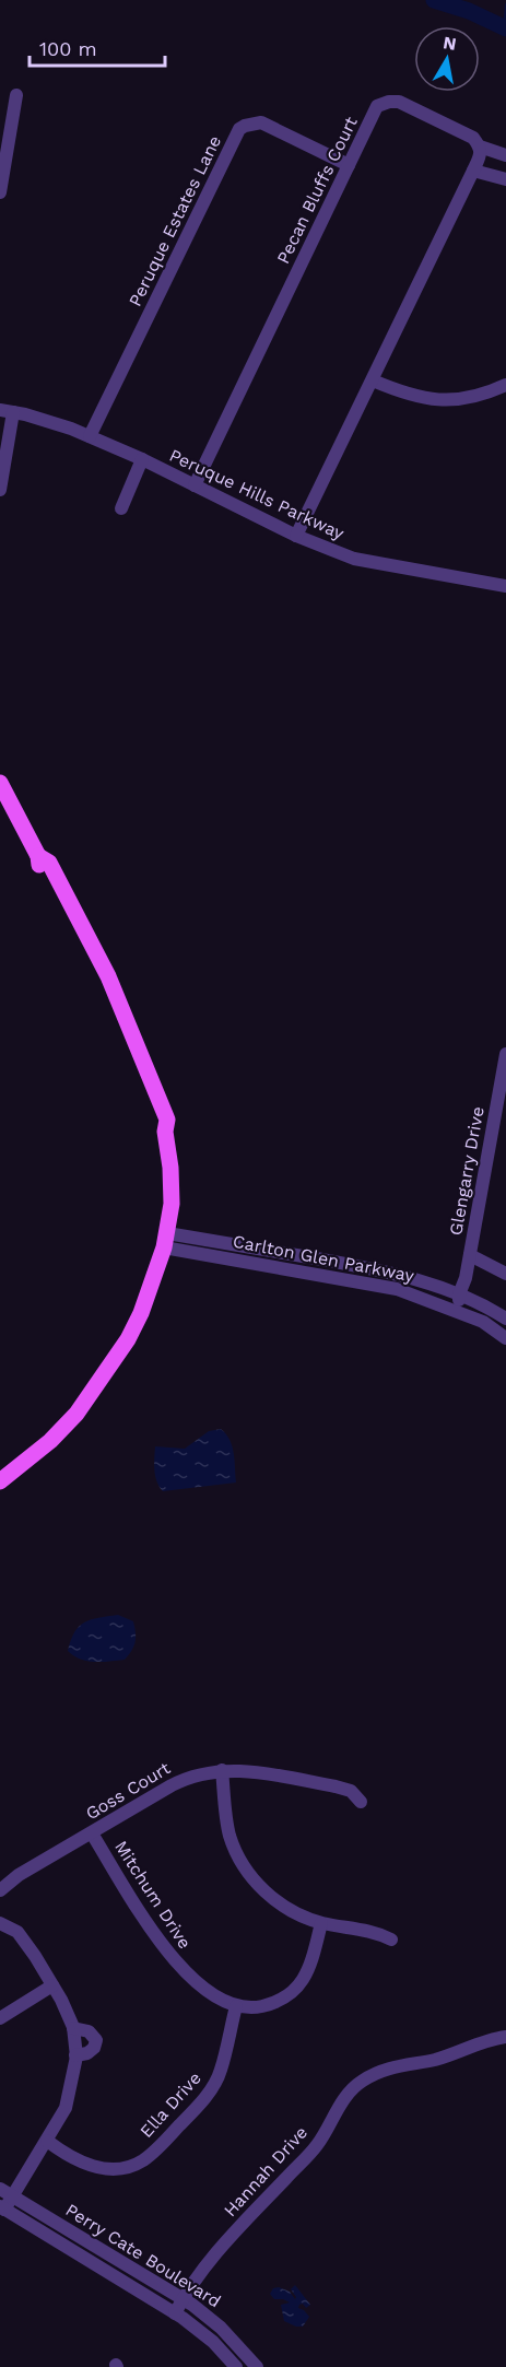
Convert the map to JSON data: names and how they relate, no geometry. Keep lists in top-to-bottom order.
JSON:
{
  "streets": {
    "street": [
      "Pecan Bluffs Court",
      "Peruque Estates Lane",
      "Peruque Hills Parkway",
      "Glengarry Drive",
      "Carlton Glen Parkway",
      "Goss Court",
      "Mitchum Drive",
      "Ella Drive",
      "Hannah Drive",
      "Perry Cate Boulevard"
    ]
  },
  "crossings": [
    ["Pecan Bluffs Court", "Peruque Estates Lane"],
    ["Pecan Bluffs Court", "Peruque Hills Parkway"],
    ["Peruque Estates Lane", "Peruque Hills Parkway"],
    ["Glengarry Drive", "Carlton Glen Parkway"],
    ["Goss Court", "Mitchum Drive"],
    ["Mitchum Drive", "Ella Drive"],
    ["Hannah Drive", "Perry Cate Boulevard"]
  ],
  "scale_bar": "100 m",
  "north": "top"
}
